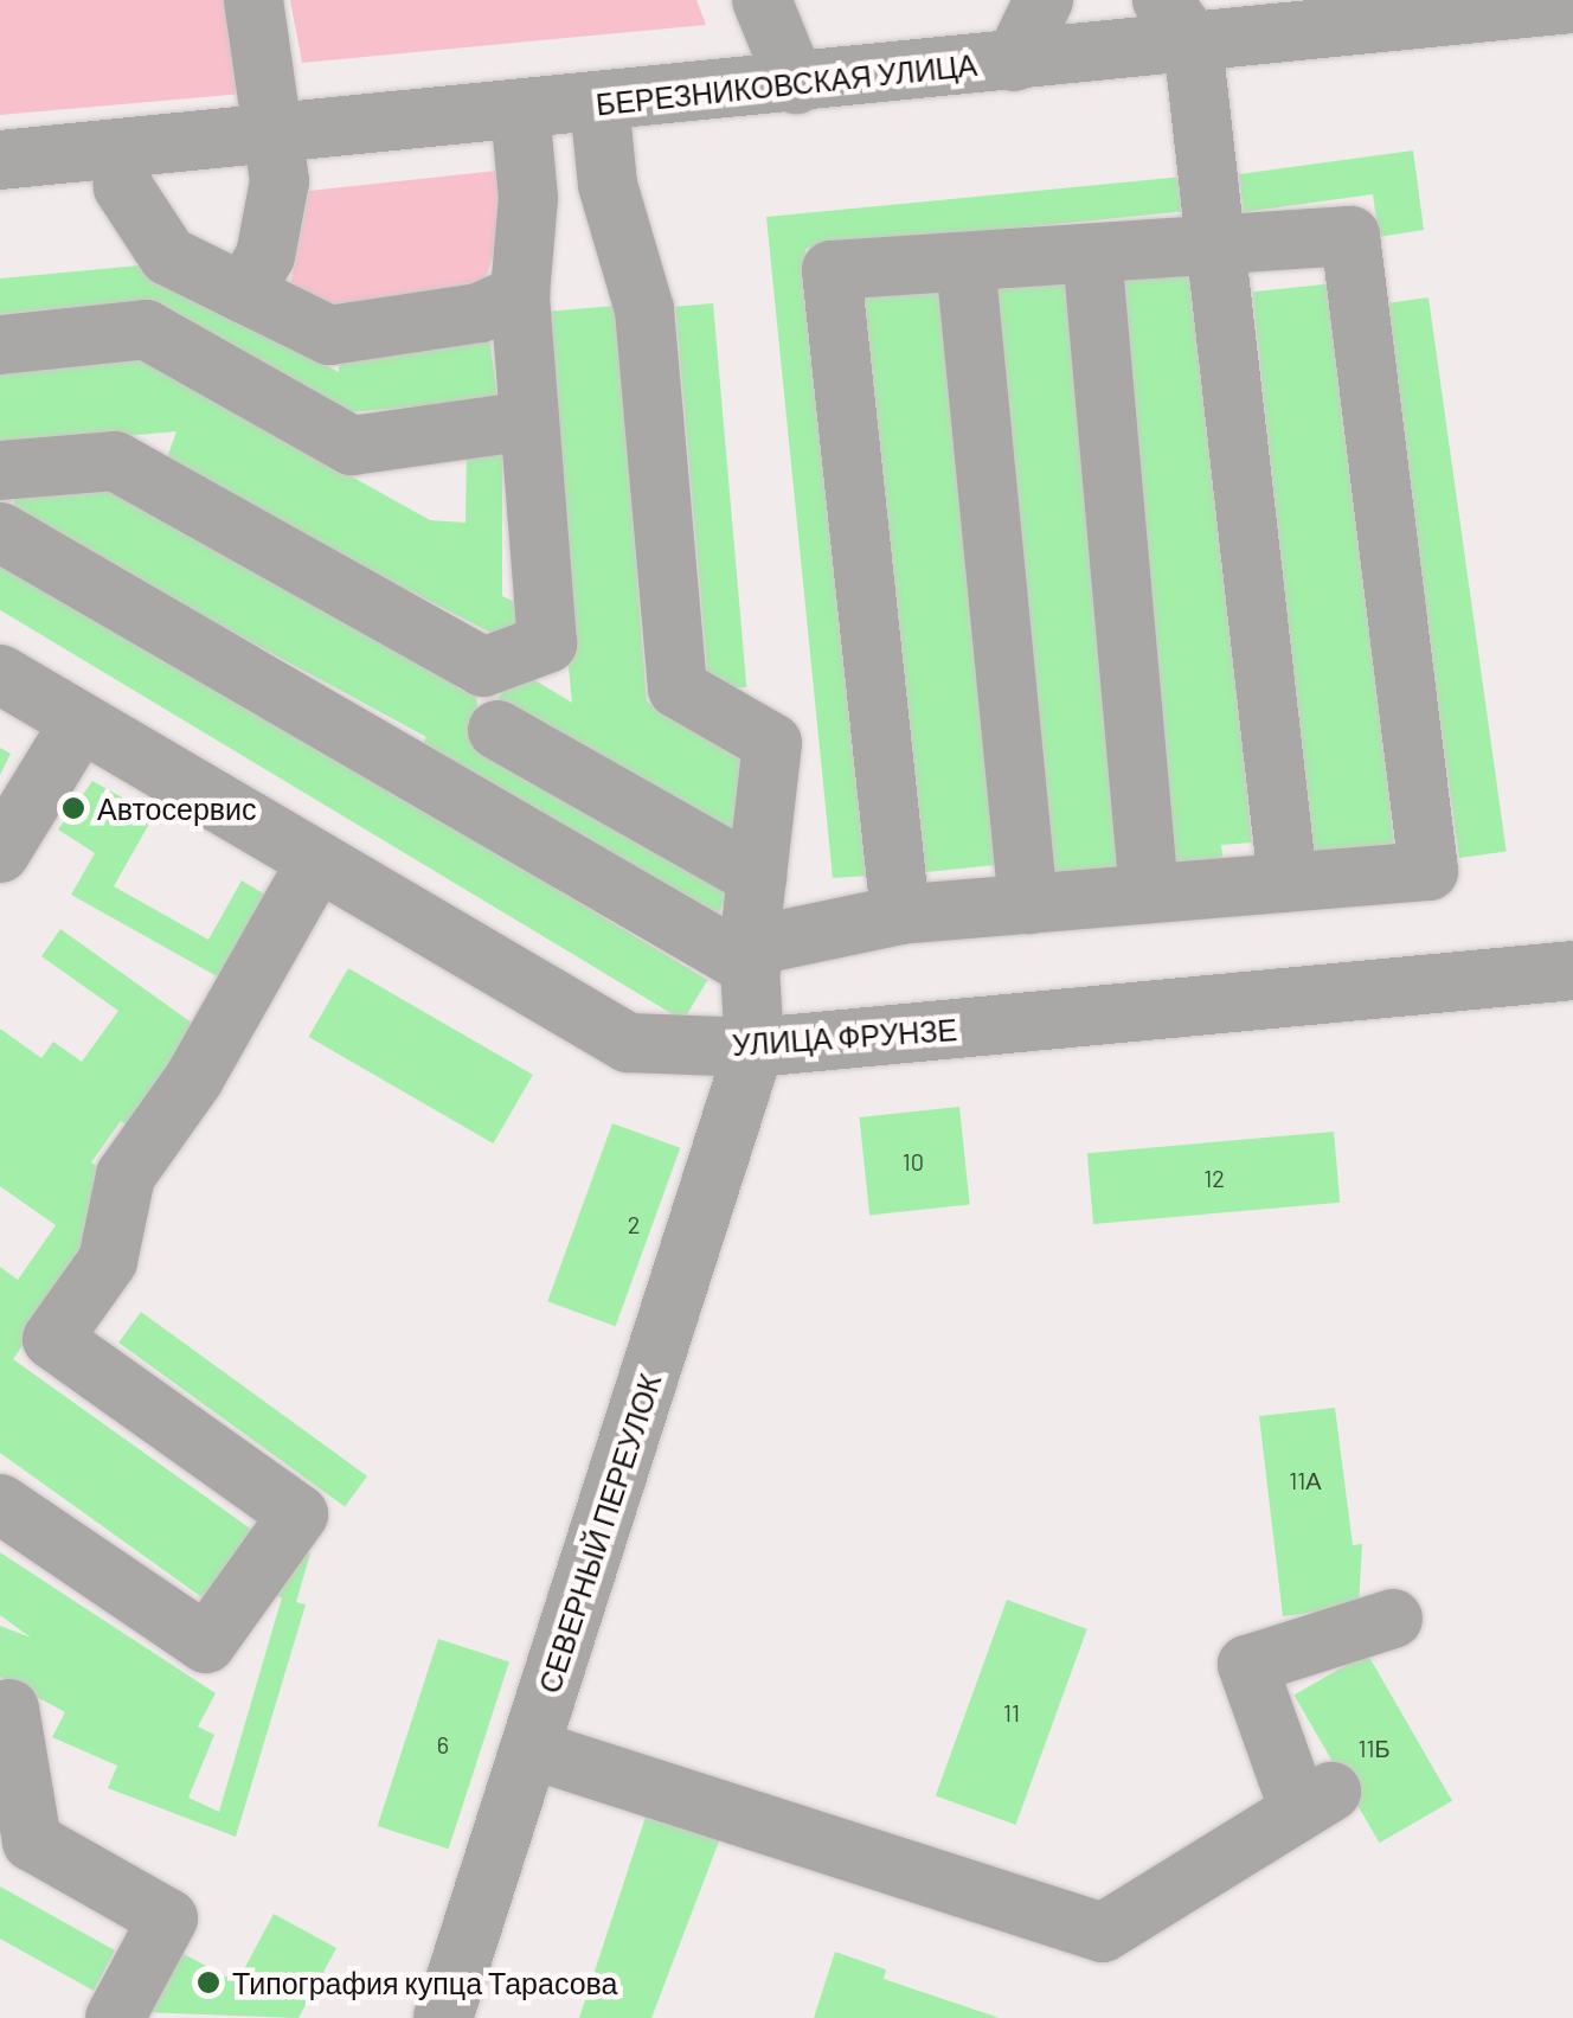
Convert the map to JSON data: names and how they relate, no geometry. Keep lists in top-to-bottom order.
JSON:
{
  "streets": {
    "street": ["БЕРЕЗНИКОВСКАЯ УЛИЦА", "УЛИЦА ФРУНЗЕ", "СЕВЕРНЫЙ ПЕРЕУЛОК"]
  },
  "crossings": [
    ["УЛИЦА ФРУНЗЕ", "СЕВЕРНЫЙ ПЕРЕУЛОК"]
  ],
  "places": ["Автосервис", "Типография купца Тарасова"],
  "house_numbers": [
    "10",
    "12",
    "2",
    "11А",
    "11",
    "6",
    "11Б"
  ]
}
